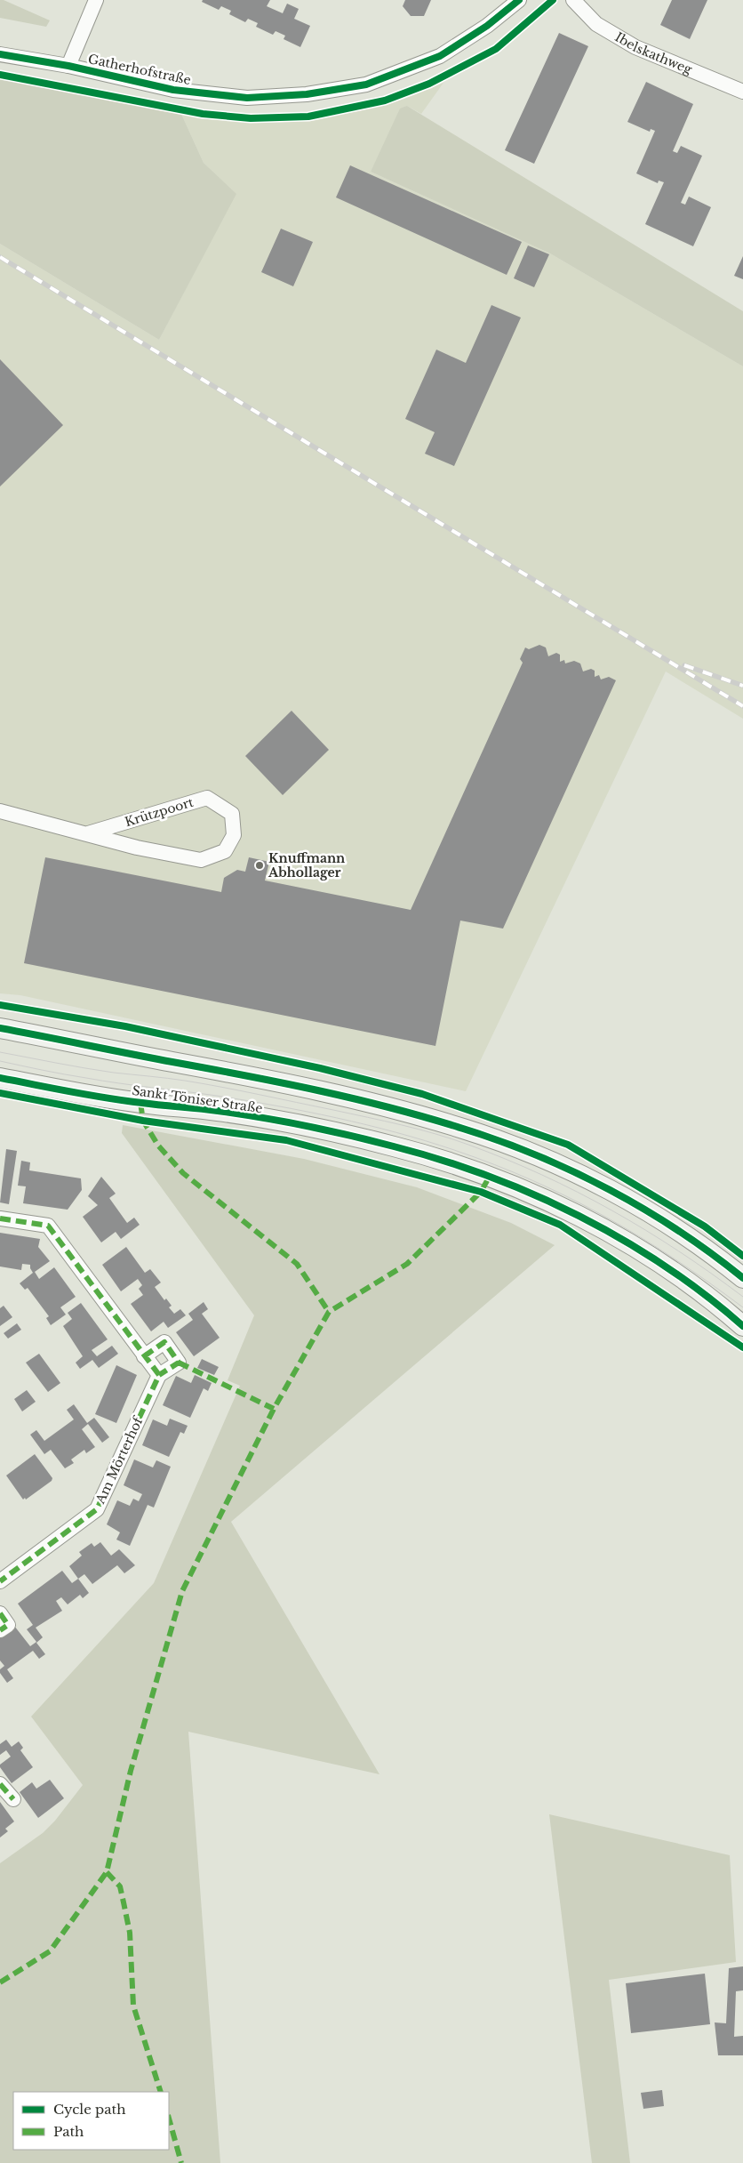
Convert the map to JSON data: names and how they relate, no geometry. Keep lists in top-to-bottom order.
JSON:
{
  "streets": {
    "main road": ["Sankt Töniser Straße"],
    "street": [
      "Ibelskathweg",
      "Gatherhofstraße",
      "Krützpoort",
      "Am Mörterhof"
    ]
  },
  "places": ["Knuffmann Abhollager"],
  "legend": ["Cycle path", "Path"]
}
